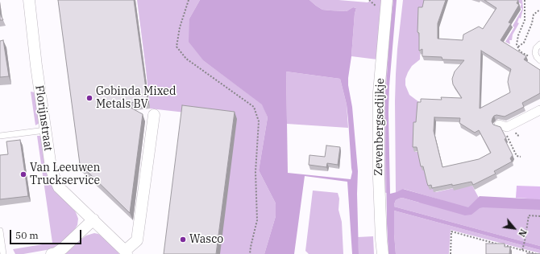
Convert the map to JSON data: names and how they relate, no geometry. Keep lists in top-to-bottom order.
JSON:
{
  "streets": {
    "street": ["Florijnstraat", "Zevenbergsedijkje"]
  },
  "places": ["Gobinda Mixed Metals BV", "Van Leeuwen Truckservice", "Wasco"],
  "scale_bar": "50 m",
  "north": "bottom right"
}
